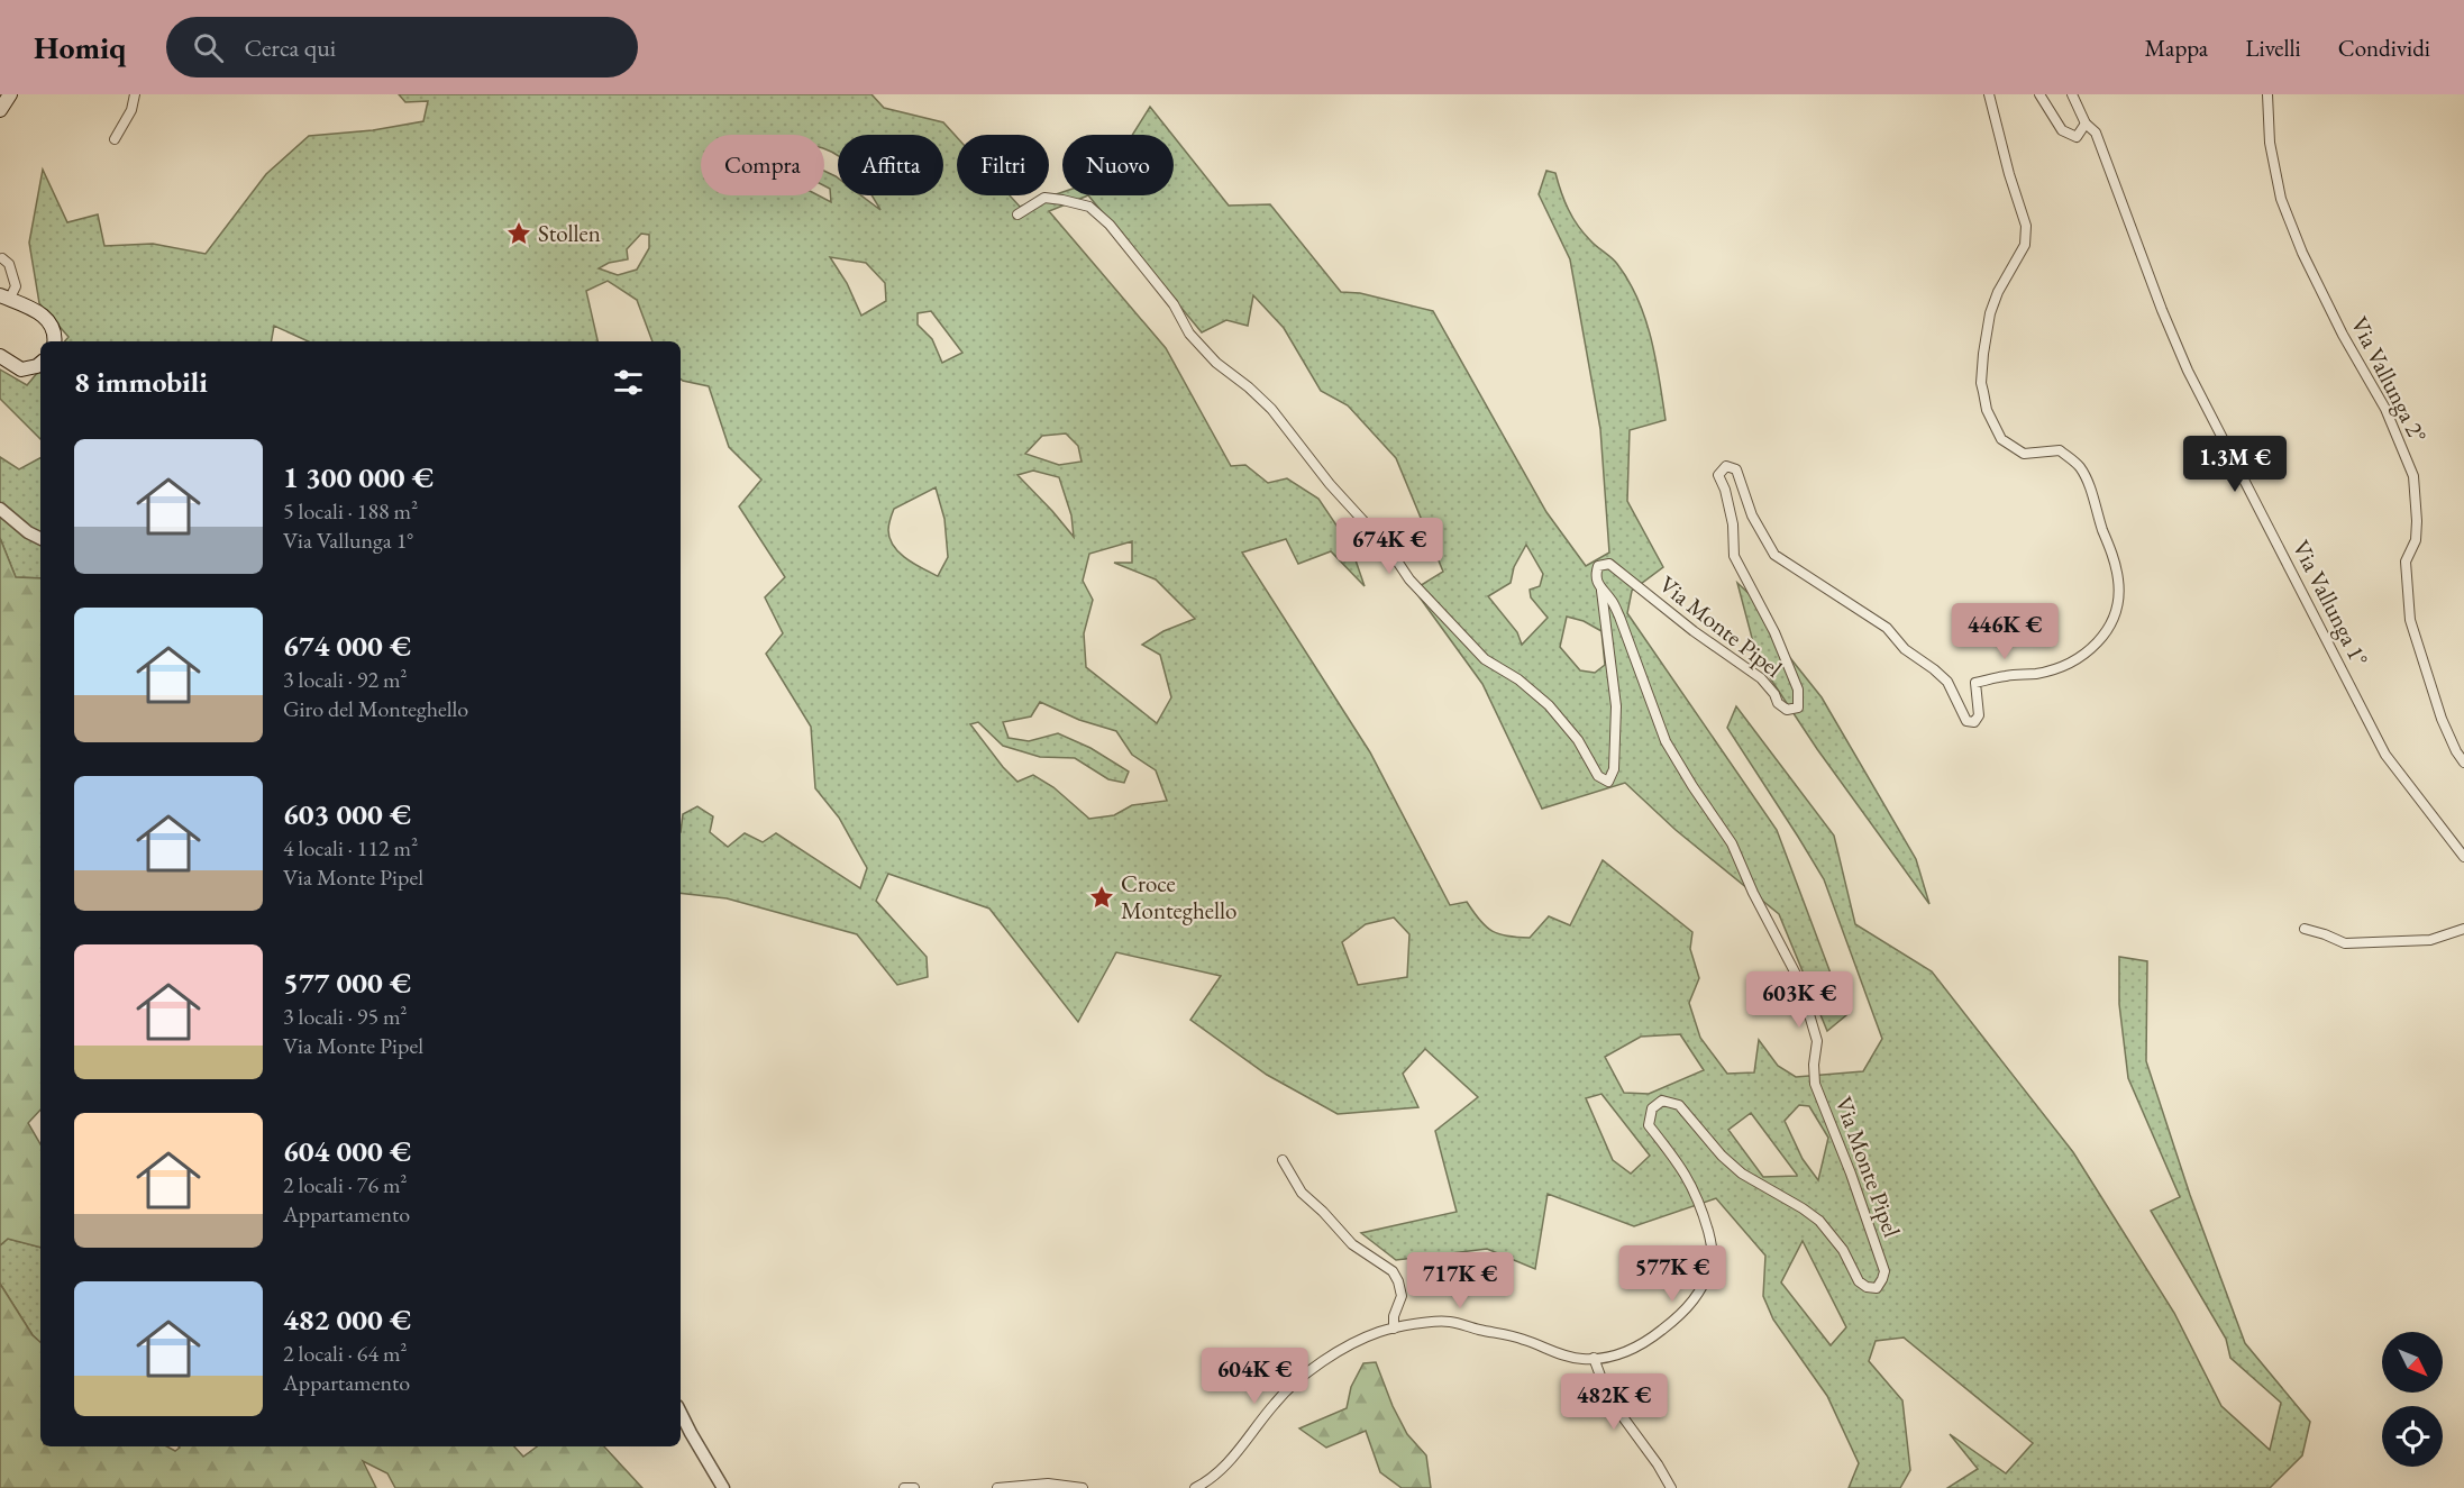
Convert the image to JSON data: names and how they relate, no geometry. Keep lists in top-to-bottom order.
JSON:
{
  "streets": {
    "street": ["Via Vallunga 2°", "Via Vallunga 1°", "Via Monte Pipel"]
  },
  "places": {
    "place": ["Stollen", "Croce Monteghello"]
  },
  "north": "bottom right",
  "page": {
    "header": "Homiq",
    "search": "Cerca qui",
    "nav": ["Mappa", "Livelli", "Condividi"],
    "chip": [
      "Compra",
      "Affitta",
      "Filtri",
      "Nuovo"
    ],
    "heading": "8 immobili",
    "list": [
      {
        "name": "1 300 000 €",
        "note": "5 locali · 188 m² · Via Vallunga 1°"
      },
      {
        "name": "674 000 €",
        "note": "3 locali · 92 m² · Giro del Monteghello"
      },
      {
        "name": "603 000 €",
        "note": "4 locali · 112 m² · Via Monte Pipel"
      },
      {
        "name": "577 000 €",
        "note": "3 locali · 95 m² · Via Monte Pipel"
      },
      {
        "name": "604 000 €",
        "note": "2 locali · 76 m² · Appartamento"
      },
      {
        "name": "482 000 €",
        "note": "2 locali · 64 m² · Appartamento"
      }
    ],
    "price": [
      "1.3M €",
      "674K €",
      "446K €",
      "603K €",
      "577K €",
      "717K €",
      "604K €",
      "482K €"
    ]
  }
}
